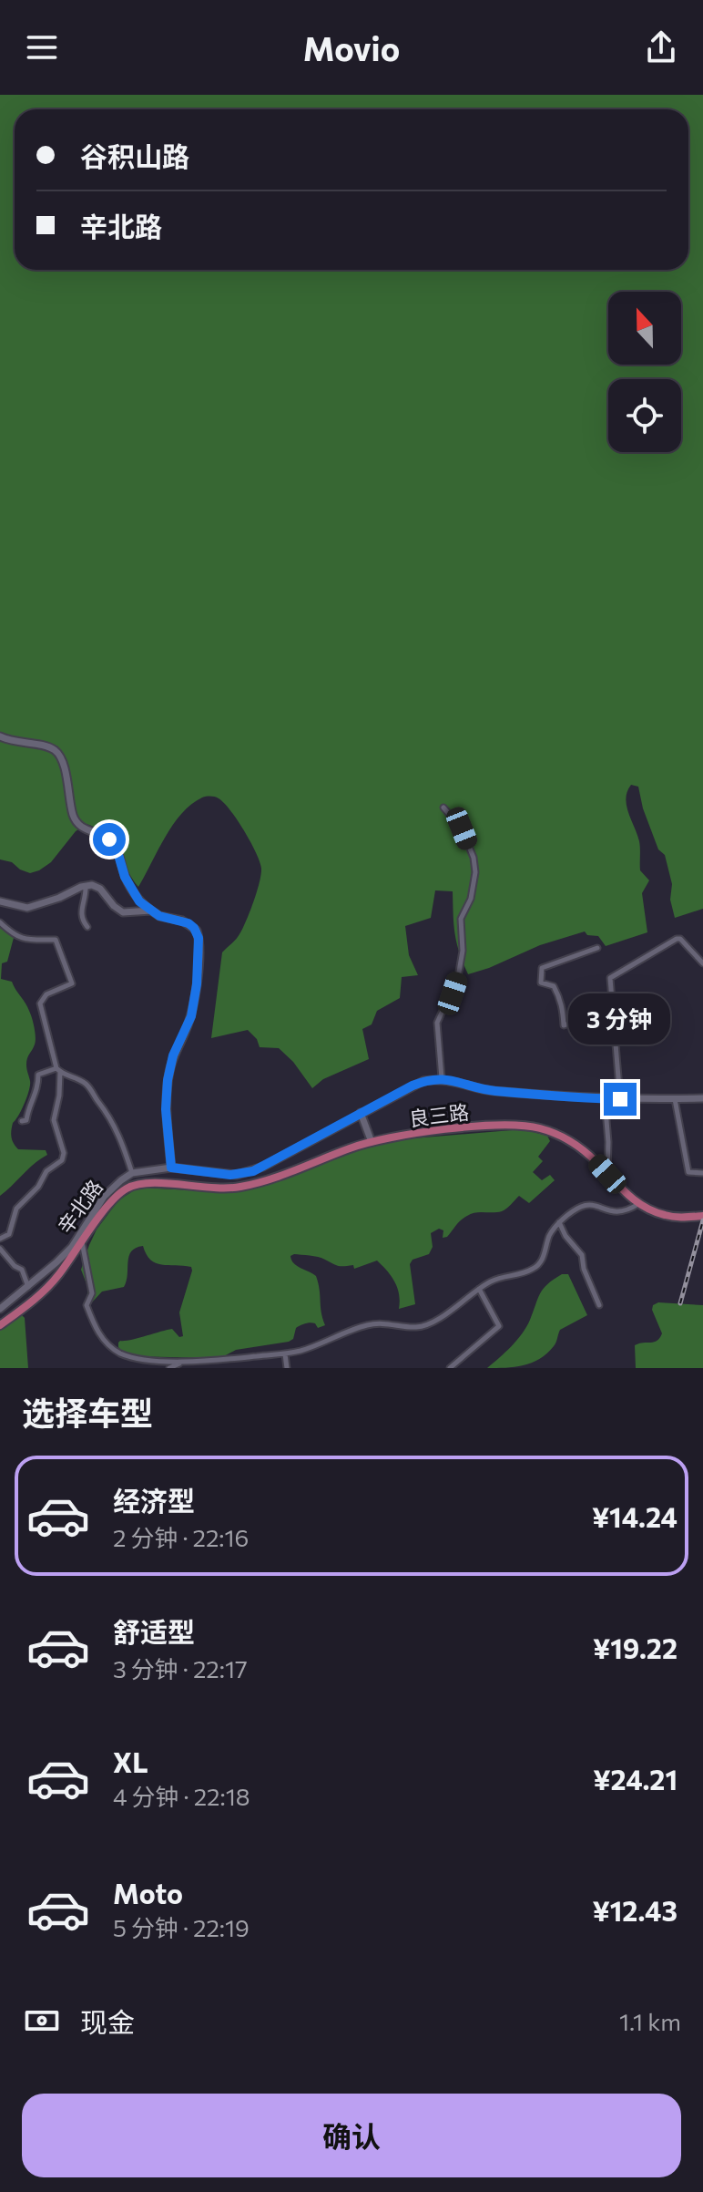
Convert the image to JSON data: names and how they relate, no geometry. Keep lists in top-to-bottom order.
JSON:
{
  "streets": {
    "main road": ["良三路"],
    "street": ["辛北路"]
  },
  "north": "top",
  "page": {
    "header": "Movio",
    "banner": ["谷积山路", "辛北路"],
    "bubble": "3 分钟",
    "heading": "选择车型",
    "list": [
      {
        "name": "经济型",
        "note": "2 分钟 · 22:16",
        "value": "¥14.24"
      },
      {
        "name": "舒适型",
        "note": "3 分钟 · 22:17",
        "value": "¥19.22"
      },
      {
        "name": "XL",
        "note": "4 分钟 · 22:18",
        "value": "¥24.21"
      },
      {
        "name": "Moto",
        "note": "5 分钟 · 22:19",
        "value": "¥12.43"
      }
    ],
    "pay": ["现金", "1.1 km"],
    "buttons": "确认"
  }
}
